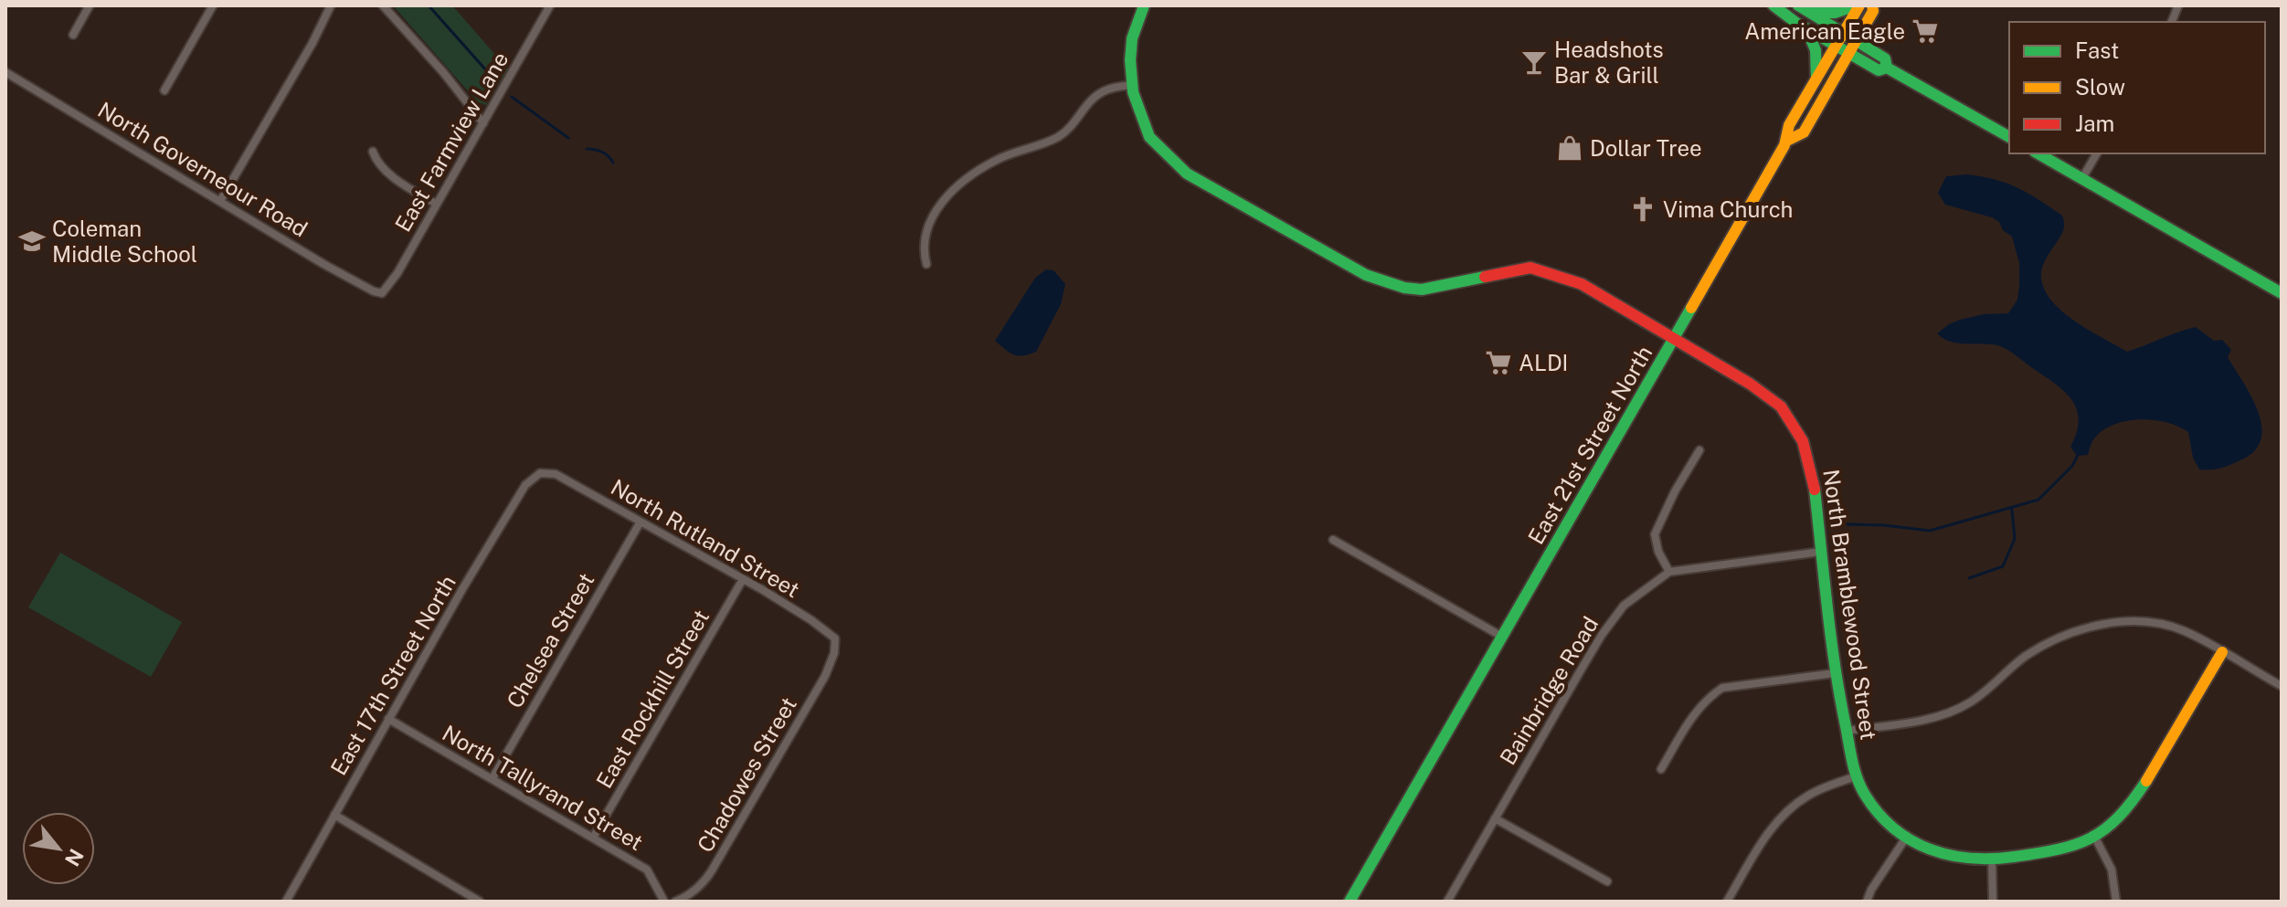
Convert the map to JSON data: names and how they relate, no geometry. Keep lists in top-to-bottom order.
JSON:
{
  "streets": {
    "main road": ["East 21st Street North", "North Bramblewood Street"],
    "street": [
      "East Farmview Lane",
      "North Governeour Road",
      "North Rutland Street",
      "Chelsea Street",
      "East 17th Street North",
      "Bainbridge Road",
      "East Rockhill Street",
      "Chadowes Street",
      "North Tallyrand Street"
    ]
  },
  "crossings": [
    ["East Farmview Lane", "North Governeour Road"],
    ["East 21st Street North", "North Bramblewood Street"],
    ["North Rutland Street", "Chelsea Street"],
    ["North Rutland Street", "East 17th Street North"],
    ["North Rutland Street", "East Rockhill Street"],
    ["North Rutland Street", "Chadowes Street"],
    ["North Bramblewood Street", "Bainbridge Road"],
    ["Chelsea Street", "North Tallyrand Street"],
    ["East 17th Street North", "North Tallyrand Street"],
    ["East Rockhill Street", "North Tallyrand Street"]
  ],
  "places": {
    "supermarket": ["American Eagle", "ALDI"],
    "bar": ["Headshots Bar & Grill"],
    "shop": ["Dollar Tree"],
    "church": ["Vima Church"],
    "school or university": ["Coleman Middle School"]
  },
  "legend": ["Fast", "Slow", "Jam"],
  "north": "bottom right"
}
